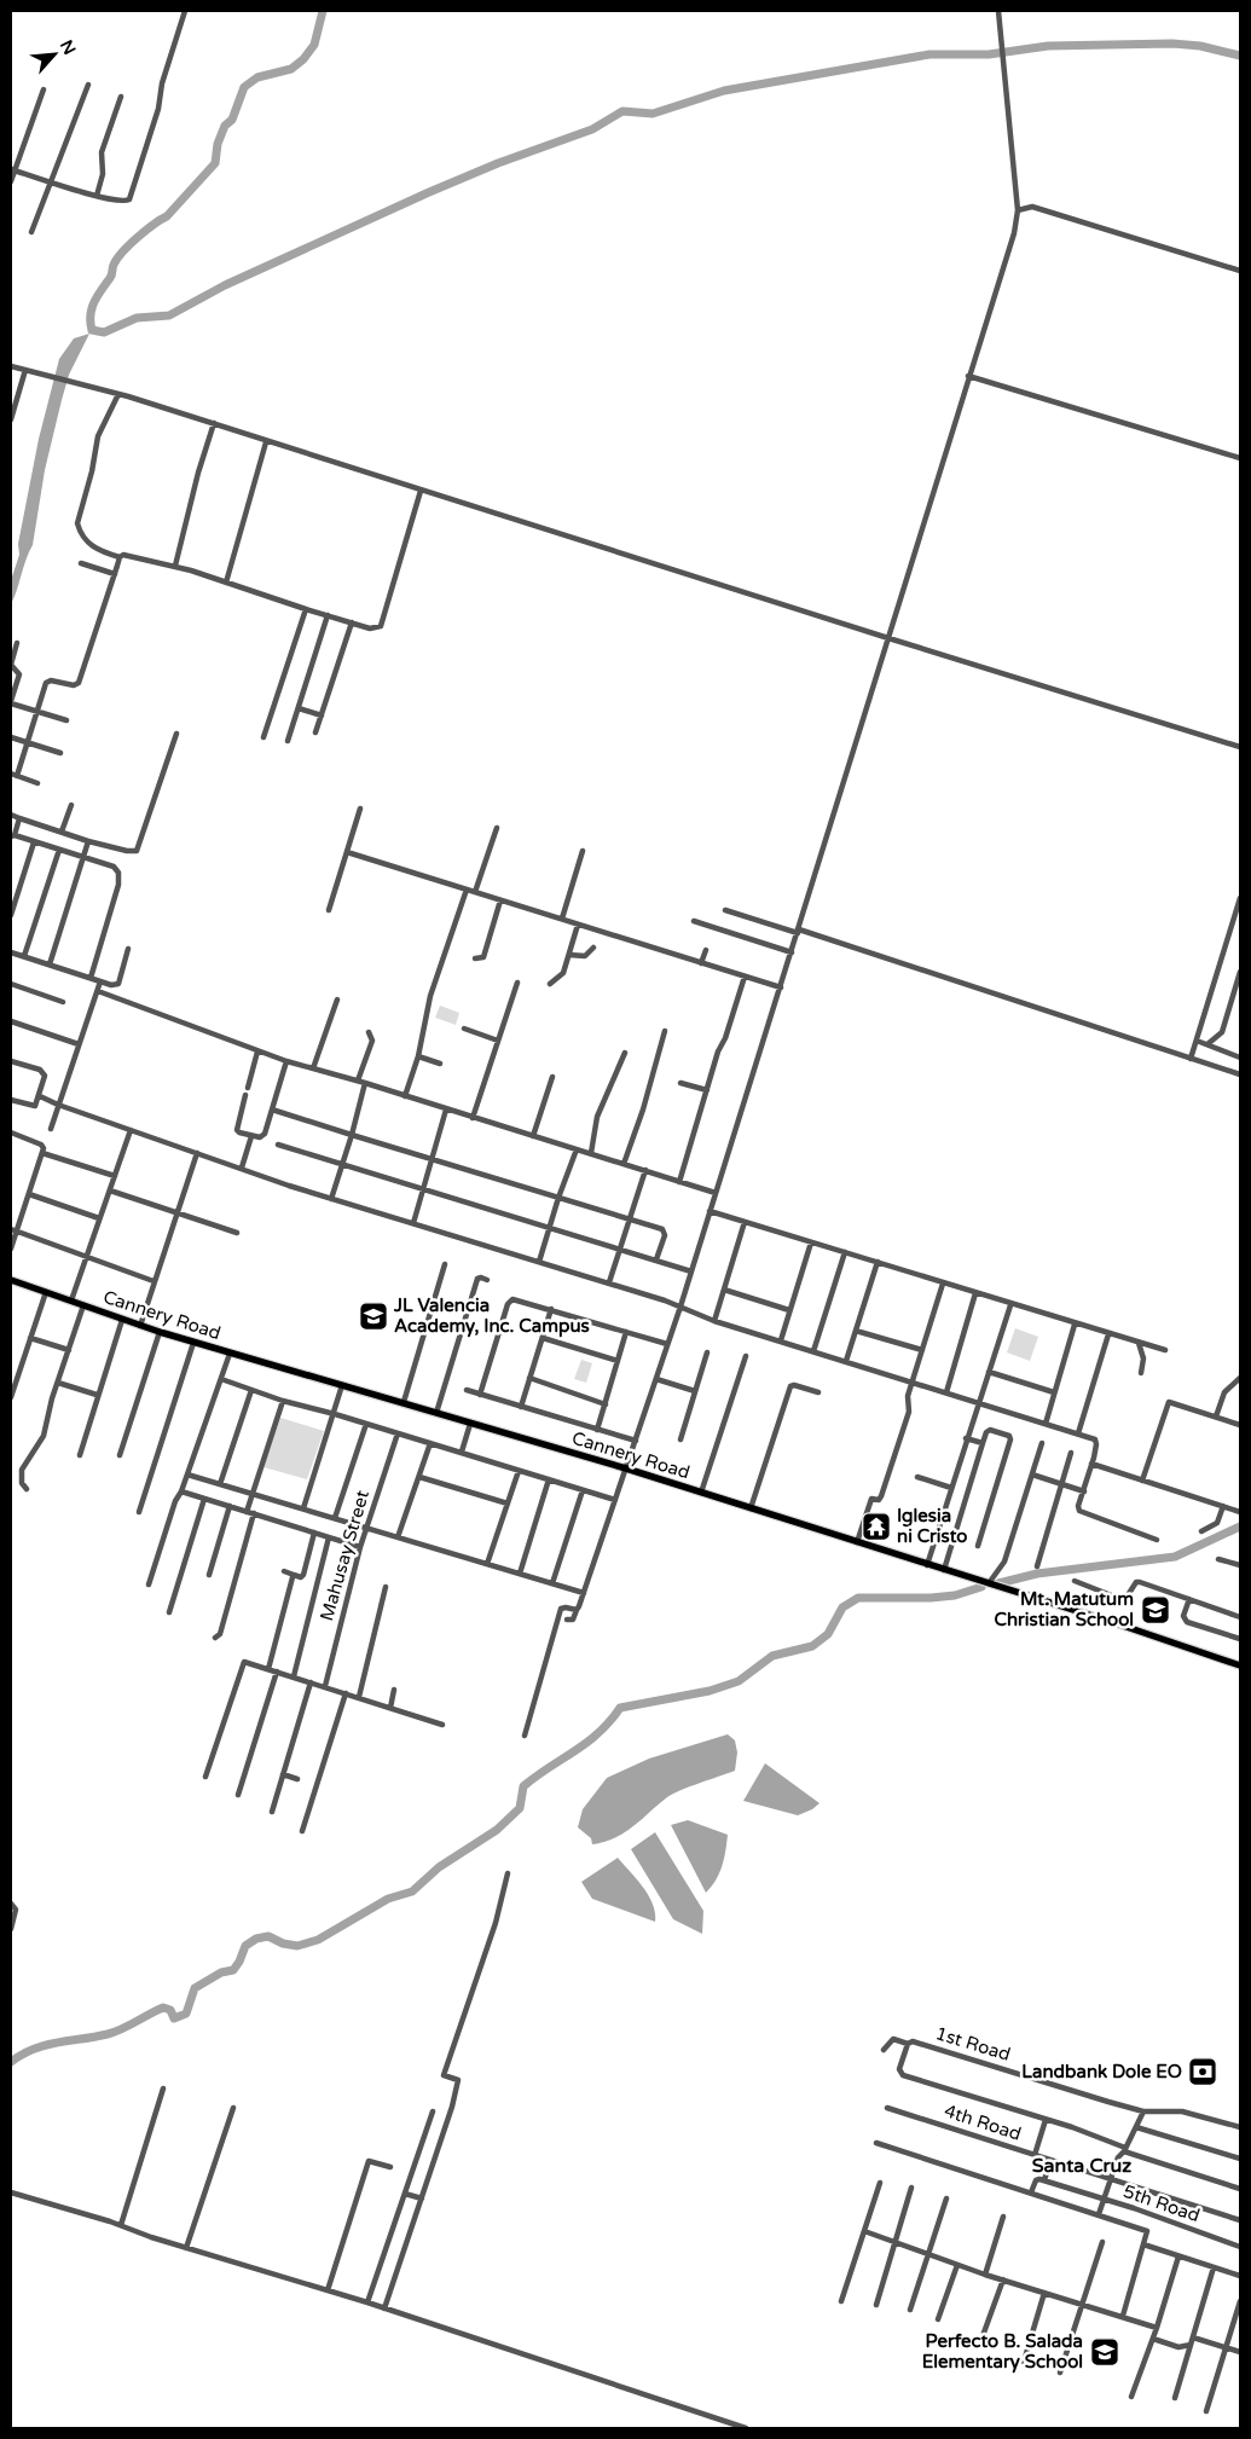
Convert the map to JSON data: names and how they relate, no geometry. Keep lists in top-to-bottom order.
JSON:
{
  "streets": {
    "main road": ["Cannery Road"],
    "street": [
      "Mahusay Street",
      "1st Road",
      "4th Road",
      "5th Road"
    ]
  },
  "districts": ["Santa Cruz"],
  "places": {
    "school or university": ["JL Valencia Academy, Inc. Campus", "Mt. Matutum Christian School", "Perfecto B. Salada Elementary School"],
    "temple": ["Iglesia ni Cristo"],
    "bank": ["Landbank Dole EO"]
  },
  "north": "top right"
}
